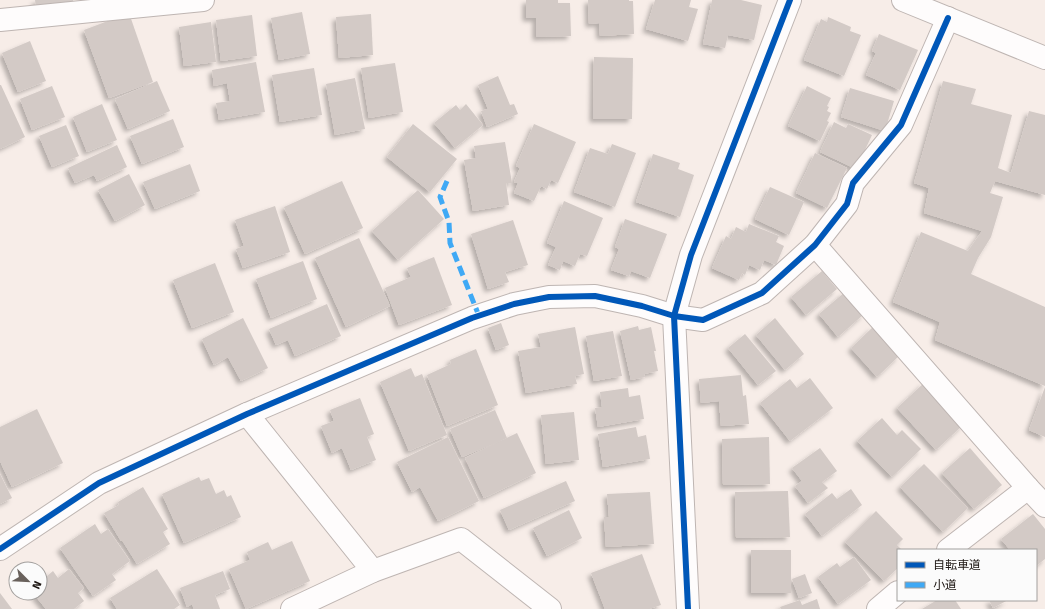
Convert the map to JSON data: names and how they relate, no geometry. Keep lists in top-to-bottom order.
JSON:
{
  "legend": ["自転車道", "小道"],
  "north": "bottom right"
}
